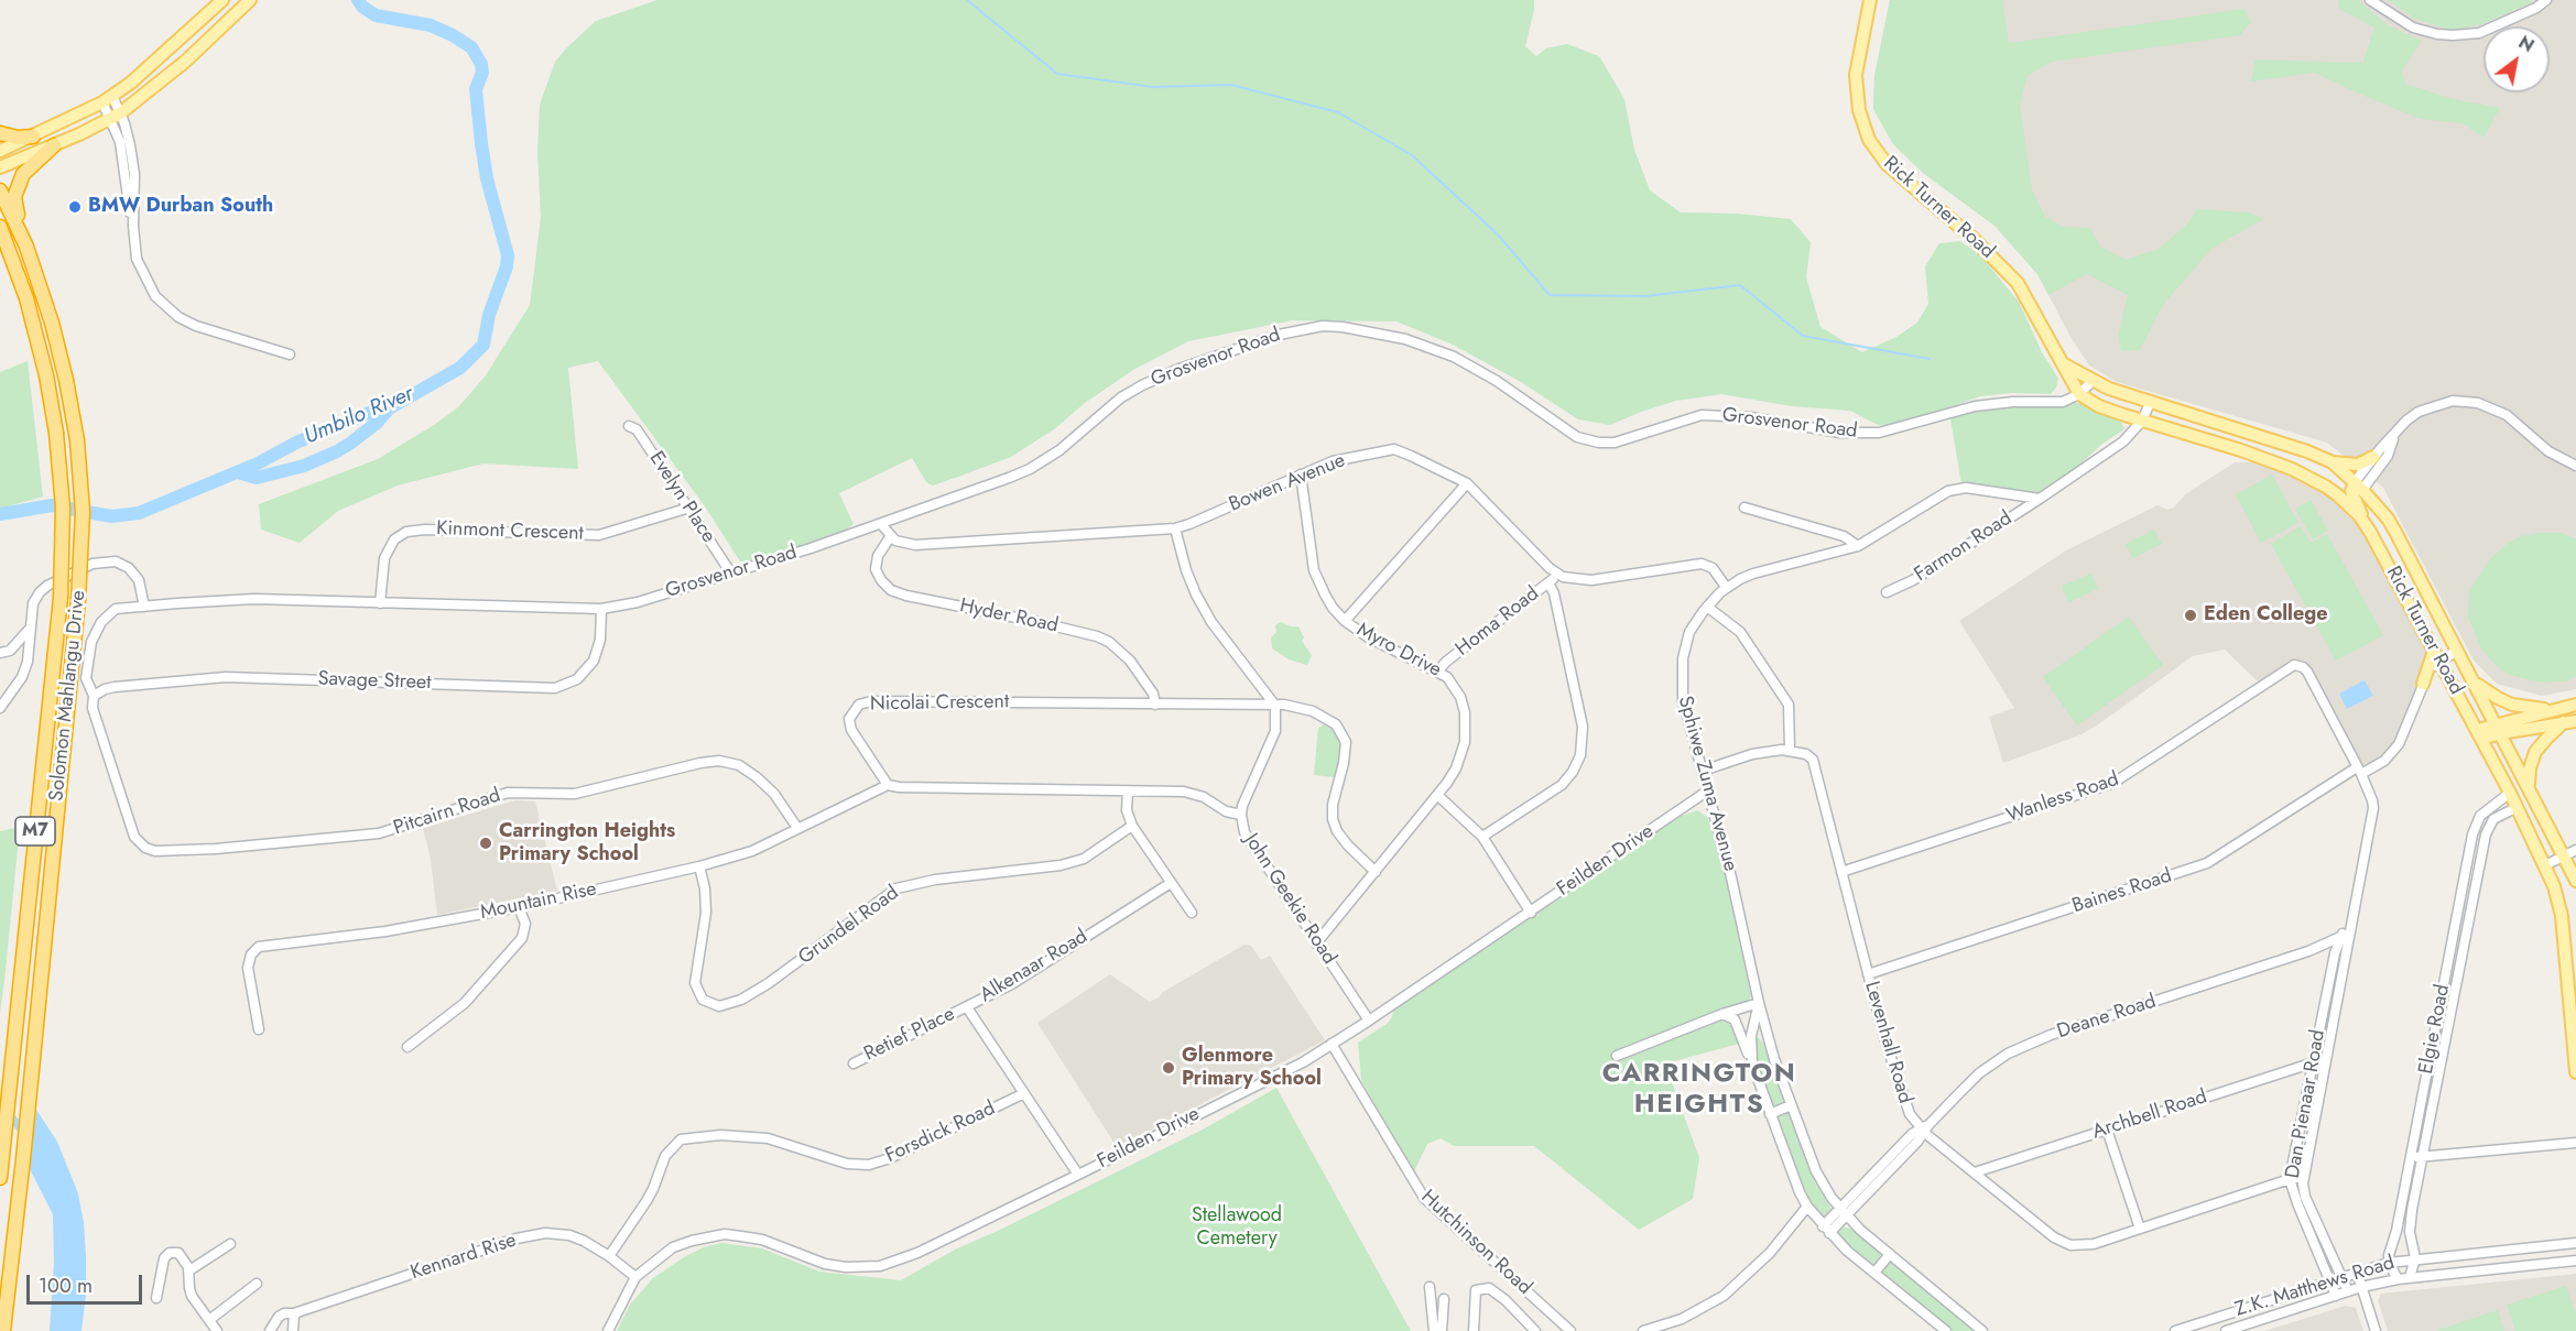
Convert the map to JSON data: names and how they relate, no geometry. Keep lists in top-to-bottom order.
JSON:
{
  "streets": {
    "highway": ["Solomon Mahlangu Drive", "M7"],
    "main road": ["Rick Turner Road"],
    "street": [
      "Grosvenor Road",
      "Bowen Avenue",
      "Evelyn Place",
      "Kinmont Crescent",
      "Farmon Road",
      "Hyder Road",
      "Homa Road",
      "Myro Drive",
      "Savage Street",
      "Nicolai Crescent",
      "Sphiwe Zuma Avenue",
      "Wanless Road",
      "Pitcairn Road",
      "Feilden Drive",
      "Baines Road",
      "John Geekie Road",
      "Mountain Rise",
      "Grundel Road",
      "Alkenaar Road",
      "Deane Road",
      "Elgie Road",
      "Retief Place",
      "Levenhall Road",
      "Dan Pienaar Road",
      "Archbell Road",
      "Forsdick Road",
      "Hutchinson Road",
      "Kennard Rise",
      "Z.K. Matthews Road"
    ]
  },
  "crossings": [
    ["Rick Turner Road", "Grosvenor Road"],
    ["Rick Turner Road", "Baines Road"],
    ["Rick Turner Road", "Elgie Road"],
    ["Grosvenor Road", "Evelyn Place"],
    ["Grosvenor Road", "Kinmont Crescent"],
    ["Grosvenor Road", "Savage Street"],
    ["Grosvenor Road", "Pitcairn Road"],
    ["Bowen Avenue", "Hyder Road"],
    ["Bowen Avenue", "Homa Road"],
    ["Bowen Avenue", "Myro Drive"],
    ["Evelyn Place", "Kinmont Crescent"],
    ["Farmon Road", "Sphiwe Zuma Avenue"],
    ["Hyder Road", "Nicolai Crescent"],
    ["Homa Road", "Myro Drive"],
    ["Myro Drive", "Nicolai Crescent"],
    ["Myro Drive", "John Geekie Road"],
    ["Nicolai Crescent", "John Geekie Road"],
    ["Nicolai Crescent", "Mountain Rise"],
    ["Sphiwe Zuma Avenue", "Feilden Drive"],
    ["Sphiwe Zuma Avenue", "Deane Road"],
    ["Wanless Road", "Levenhall Road"],
    ["Wanless Road", "Dan Pienaar Road"],
    ["Pitcairn Road", "Mountain Rise"],
    ["Feilden Drive", "John Geekie Road"],
    ["Feilden Drive", "Alkenaar Road"],
    ["Feilden Drive", "Hutchinson Road"],
    ["Feilden Drive", "Kennard Rise"],
    ["Baines Road", "Levenhall Road"],
    ["Baines Road", "Dan Pienaar Road"],
    ["Mountain Rise", "Grundel Road"],
    ["Alkenaar Road", "Retief Place"],
    ["Alkenaar Road", "Forsdick Road"],
    ["Deane Road", "Levenhall Road"],
    ["Deane Road", "Dan Pienaar Road"],
    ["Elgie Road", "Z.K. Matthews Road"],
    ["Levenhall Road", "Dan Pienaar Road"],
    ["Levenhall Road", "Archbell Road"],
    ["Dan Pienaar Road", "Archbell Road"],
    ["Dan Pienaar Road", "Z.K. Matthews Road"],
    ["Forsdick Road", "Kennard Rise"]
  ],
  "districts": ["CARRINGTON HEIGHTS"],
  "water": ["Umbilo River"],
  "parks": ["Stellawood Cemetery"],
  "places": [
    "BMW Durban South",
    "Eden College",
    "Carrington Heights Primary School",
    "Glenmore Primary School"
  ],
  "scale_bar": "100 m",
  "north": "top right"
}
